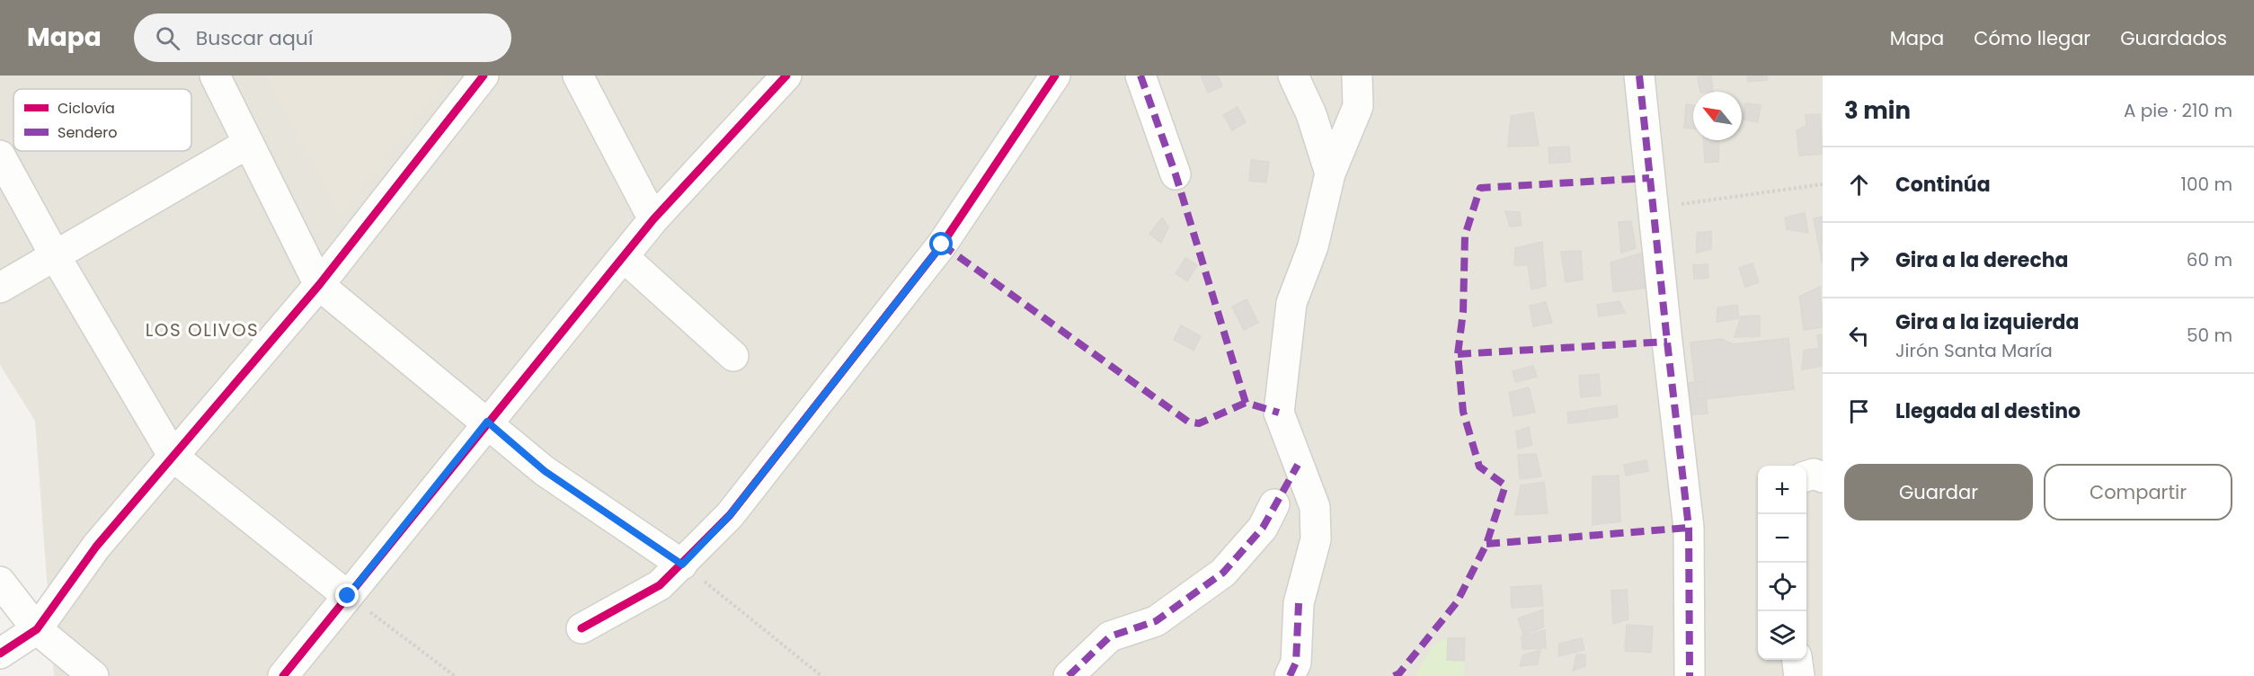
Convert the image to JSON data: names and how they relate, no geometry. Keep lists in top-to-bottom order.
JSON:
{
  "districts": ["LOS OLIVOS"],
  "legend": ["Ciclovía", "Sendero"],
  "north": "top left",
  "page": {
    "header": "Mapa",
    "search": "Buscar aquí",
    "nav": ["Mapa", "Cómo llegar", "Guardados"],
    "heading": ["3 min", "A pie · 210 m"],
    "list": [
      ["Continúa", "100 m"],
      ["Gira a la derecha", "60 m"],
      ["Gira a la izquierda", "Jirón Santa María", "50 m"],
      "Llegada al destino"
    ],
    "buttons": ["Guardar", "Compartir"],
    "map_buttons": ["+", "−"]
  }
}
